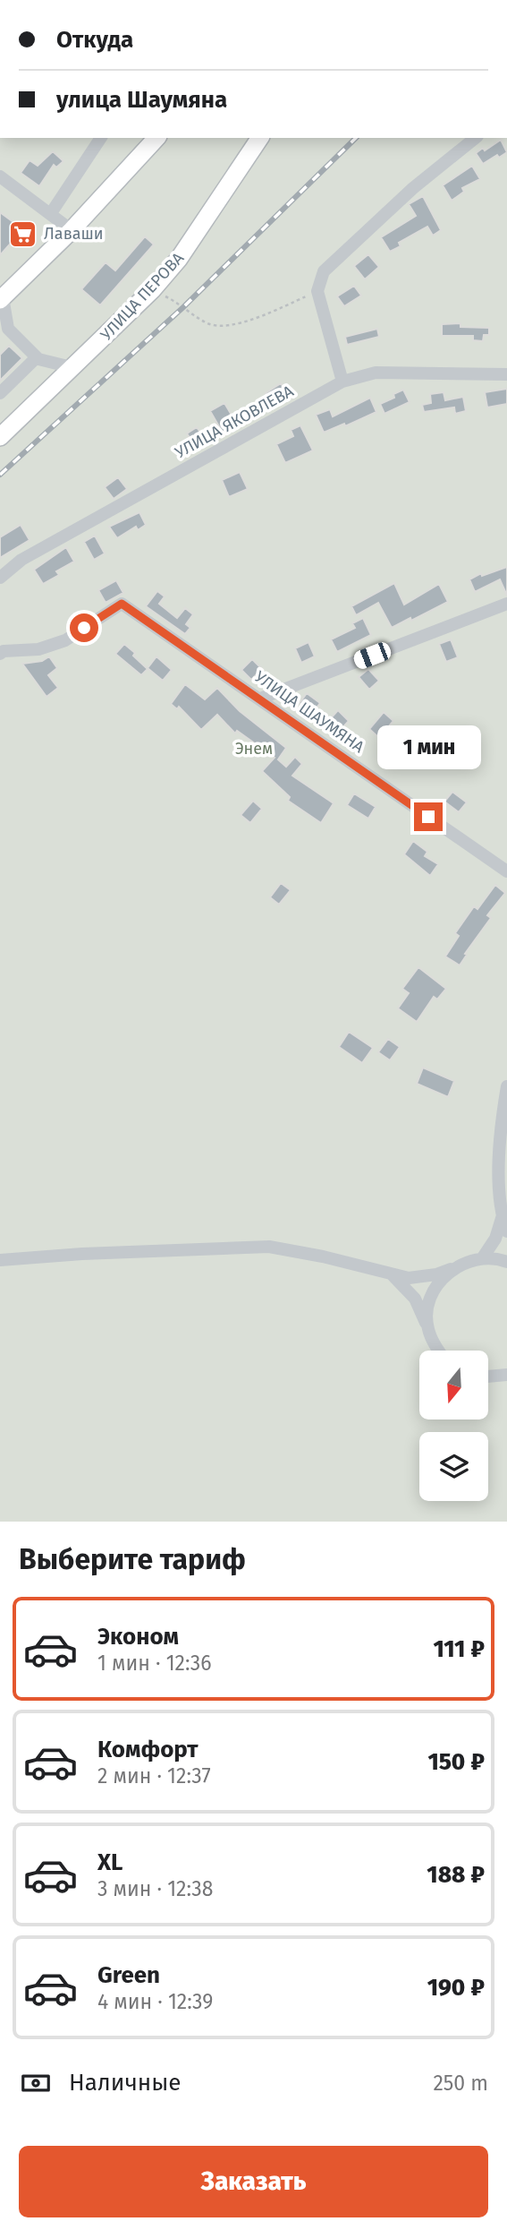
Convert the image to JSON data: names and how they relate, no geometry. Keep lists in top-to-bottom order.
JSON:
{
  "streets": {
    "highway": ["УЛИЦА ПЕРОВА"],
    "street": ["УЛИЦА ЯКОВЛЕВА", "УЛИЦА ШАУМЯНА"]
  },
  "parks": ["Энем"],
  "places": {
    "supermarket": ["Лаваши"]
  },
  "north": "bottom",
  "page": {
    "banner": ["Откуда", "улица Шаумяна"],
    "bubble": "1 мин",
    "heading": "Выберите тариф",
    "list": [
      {
        "name": "Эконом",
        "note": "1 мин · 12:36",
        "value": "111 ₽"
      },
      {
        "name": "Комфорт",
        "note": "2 мин · 12:37",
        "value": "150 ₽"
      },
      {
        "name": "XL",
        "note": "3 мин · 12:38",
        "value": "188 ₽"
      },
      {
        "name": "Green",
        "note": "4 мин · 12:39",
        "value": "190 ₽"
      }
    ],
    "pay": ["Наличные", "250 m"],
    "buttons": "Заказать"
  }
}
